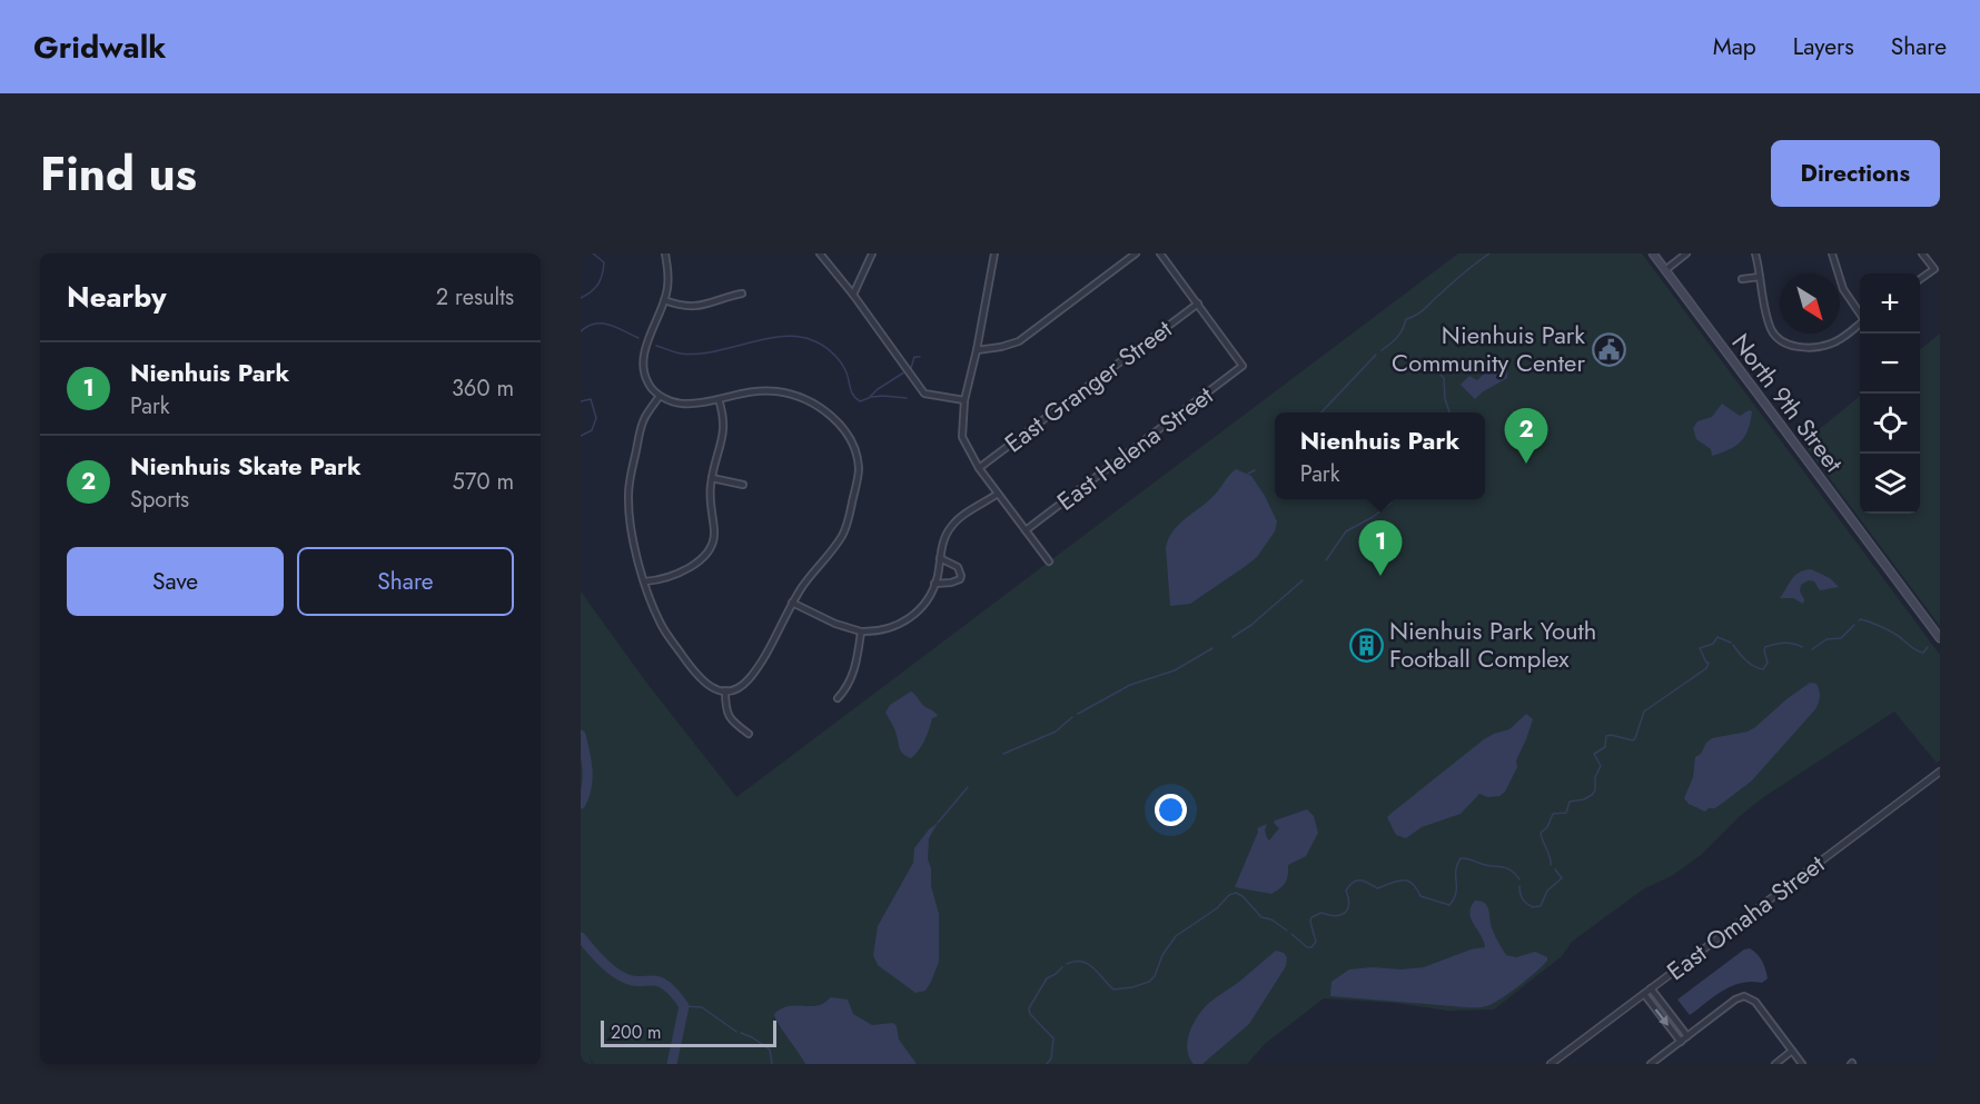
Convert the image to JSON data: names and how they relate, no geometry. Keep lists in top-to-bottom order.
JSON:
{
  "streets": {
    "main road": ["North 9th Street"],
    "street": ["East Granger Street", "East Helena Street", "East Omaha Street"]
  },
  "crossings": [
    ["East Granger Street", "East Helena Street"]
  ],
  "places": {
    "public building": ["Nienhuis Park Community Center"],
    "building": ["Nienhuis Park Youth Football Complex"]
  },
  "scale_bar": "200 m",
  "north": "bottom right",
  "page": {
    "header": "Gridwalk",
    "nav": ["Map", "Layers", "Share"],
    "title": "Find us",
    "buttons": [
      "Directions",
      ["Save", "Share"]
    ],
    "heading": ["Nearby", "2 results"],
    "map_buttons": ["+", "−"],
    "list": [
      {
        "mark": "1",
        "name": "Nienhuis Park",
        "note": "Park",
        "value": "360 m"
      },
      {
        "mark": "2",
        "name": "Nienhuis Skate Park",
        "note": "Sports",
        "value": "570 m"
      }
    ],
    "pins": ["2", "1"],
    "popup": ["Nienhuis Park", "Park"],
    "scale": "200 m"
  }
}
